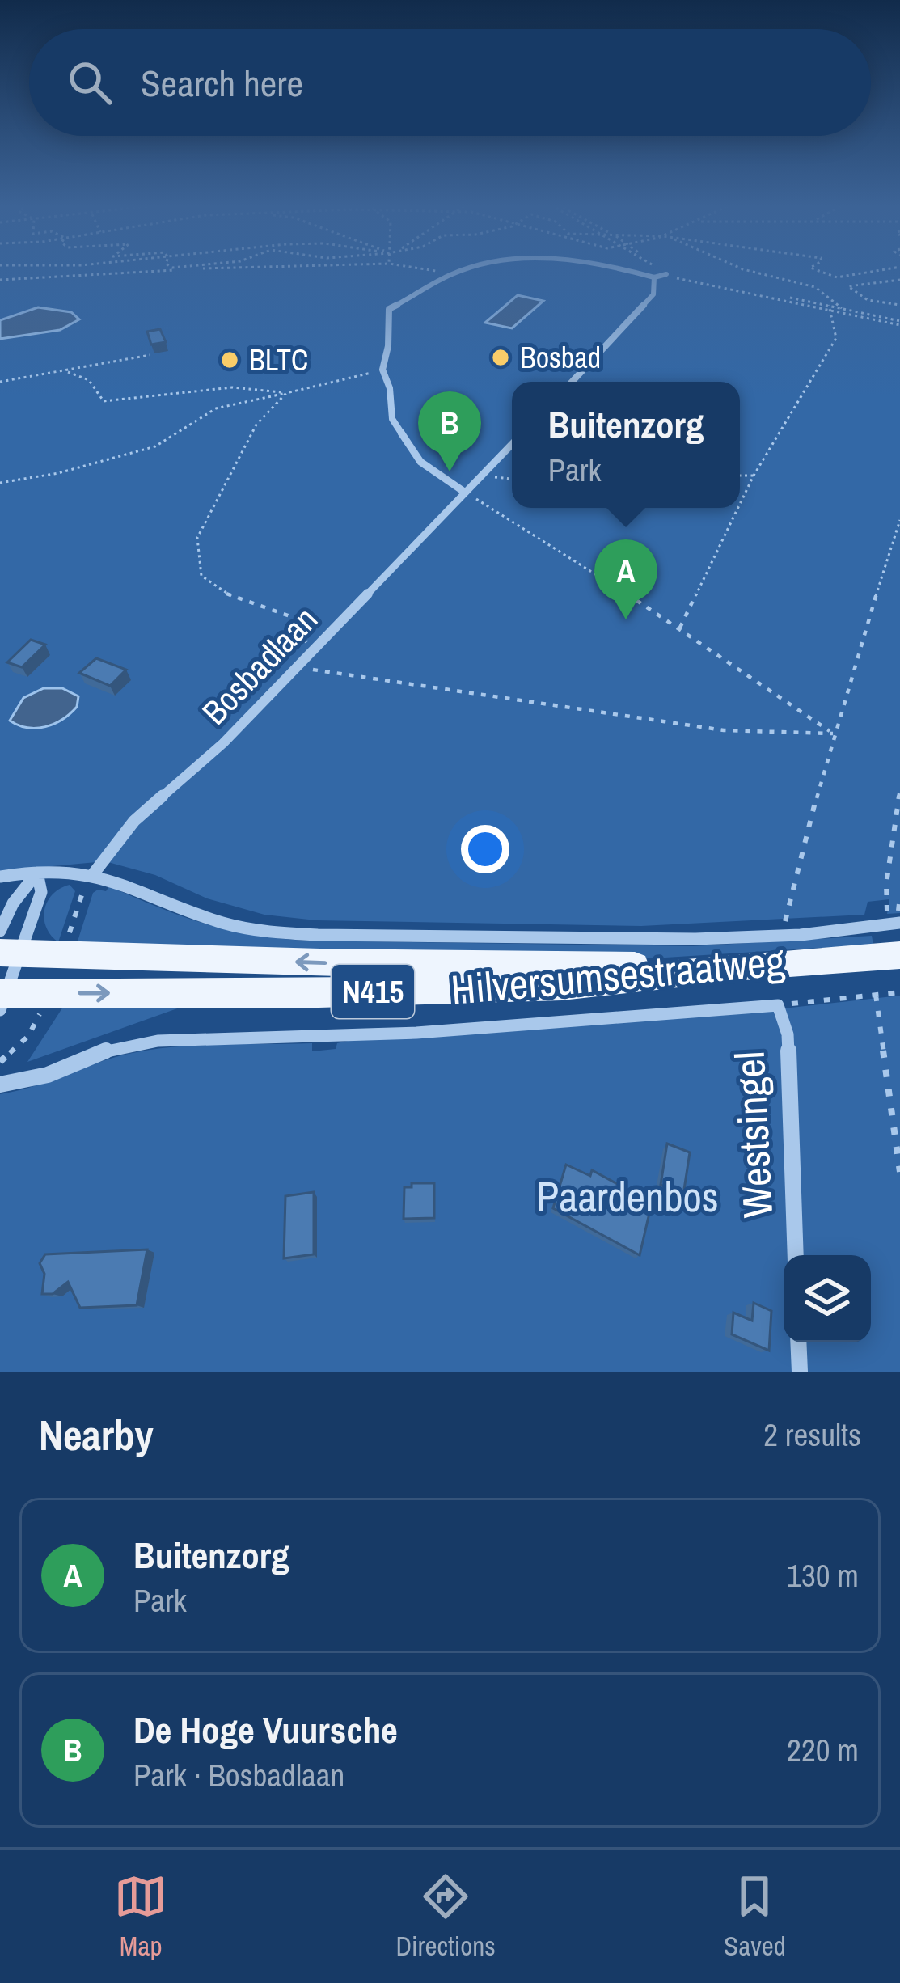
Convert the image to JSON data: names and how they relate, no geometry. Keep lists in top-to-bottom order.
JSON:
{
  "streets": {
    "main road": ["Hilversumsestraatweg", "N415"],
    "street": ["Bosbadlaan", "Westsingel"]
  },
  "crossings": [
    ["Bosbadlaan", "Hilversumsestraatweg"],
    ["Hilversumsestraatweg", "Westsingel"]
  ],
  "parks": ["Paardenbos"],
  "places": ["Bosbad", "BLTC"],
  "page": {
    "search": "Search here",
    "popup": ["Buitenzorg", "Park"],
    "pins": ["B", "A"],
    "heading": ["Nearby", "2 results"],
    "list": [
      {
        "mark": "A",
        "name": "Buitenzorg",
        "note": "Park",
        "value": "130 m"
      },
      {
        "mark": "B",
        "name": "De Hoge Vuursche",
        "note": "Park · Bosbadlaan",
        "value": "220 m"
      }
    ],
    "nav": ["Map", "Directions", "Saved"]
  }
}
